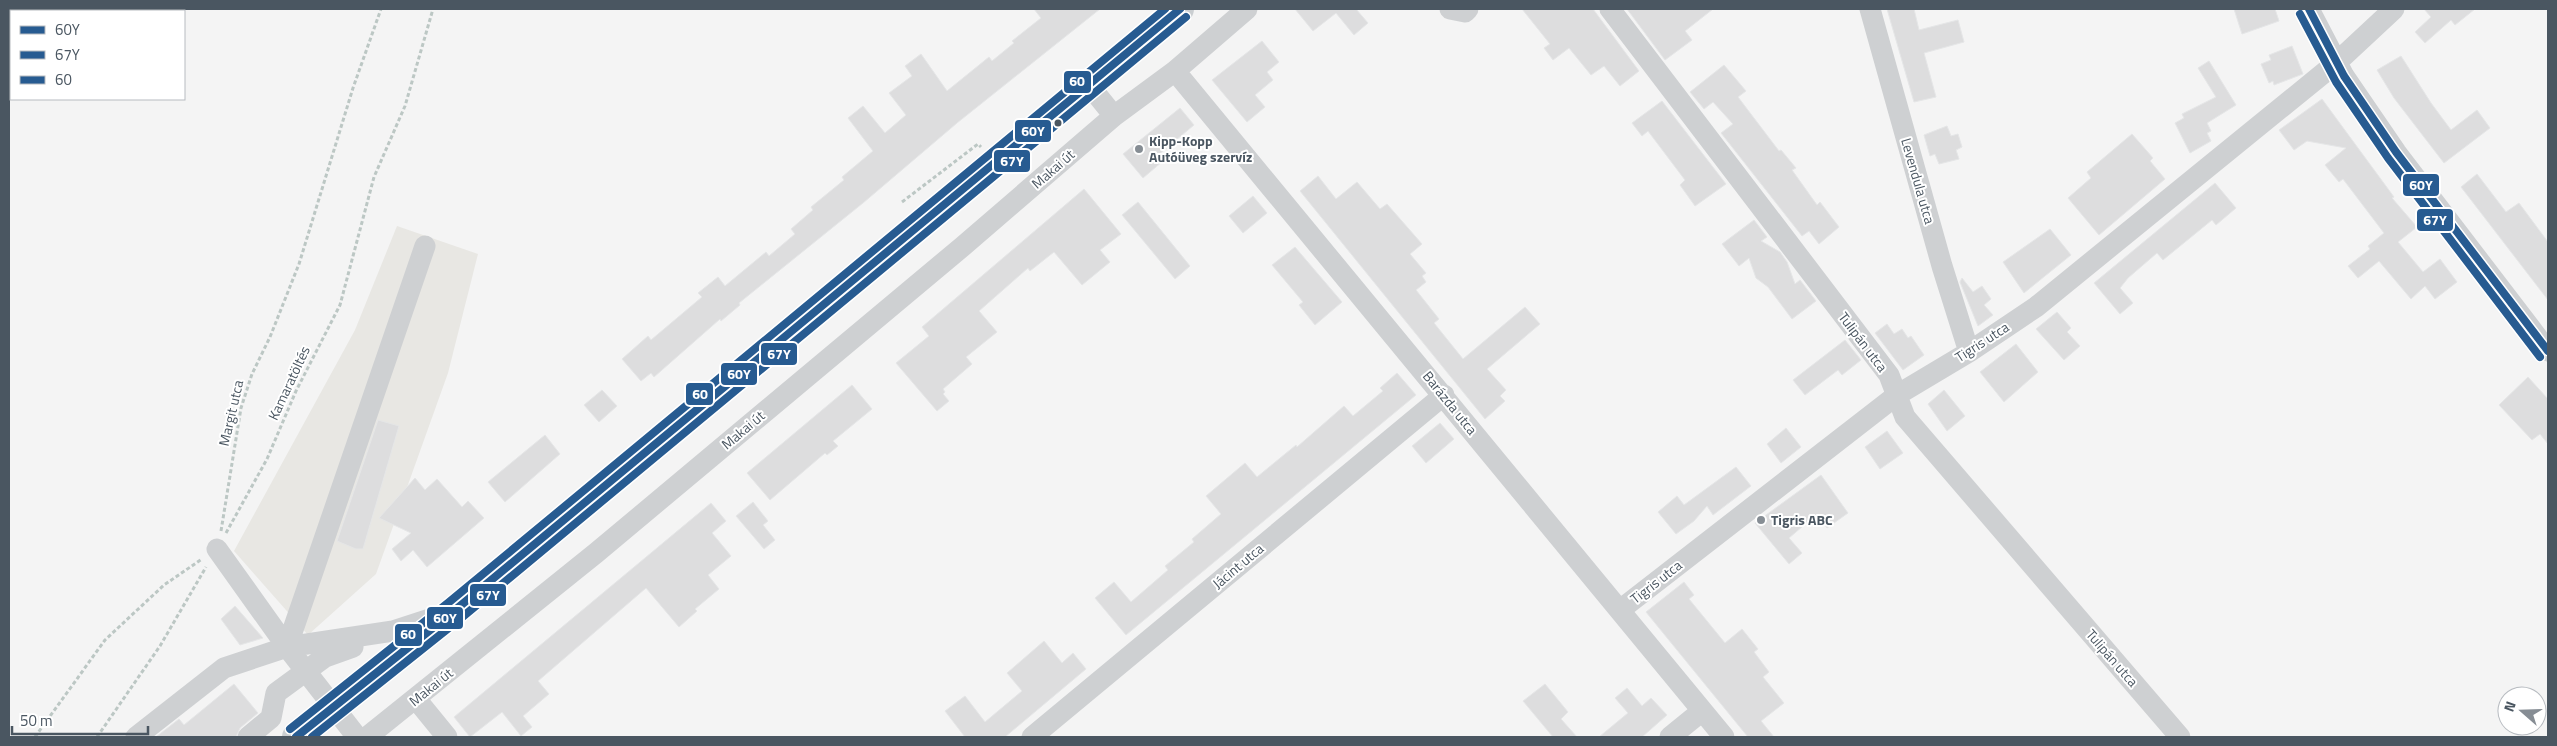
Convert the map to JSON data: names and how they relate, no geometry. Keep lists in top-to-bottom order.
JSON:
{
  "streets": {
    "street": [
      "Makai út",
      "Levendula utca",
      "Tulipán utca",
      "Tigris utca",
      "Barázda utca",
      "Jácint utca"
    ],
    "path": ["Kamaratöltés", "Margit utca"]
  },
  "crossings": [
    ["Makai út", "Barázda utca"],
    ["Levendula utca", "Tigris utca"],
    ["Tulipán utca", "Tigris utca"],
    ["Tigris utca", "Barázda utca"],
    ["Kamaratöltés", "Margit utca"],
    ["Barázda utca", "Jácint utca"]
  ],
  "places": ["Kipp-Kopp Autóüveg szervíz", "Tigris ABC"],
  "lines": ["transit line 60Y", "transit line 60", "transit line 67Y"],
  "legend": ["60Y", "67Y", "60"],
  "scale_bar": "50 m",
  "north": "left"
}
